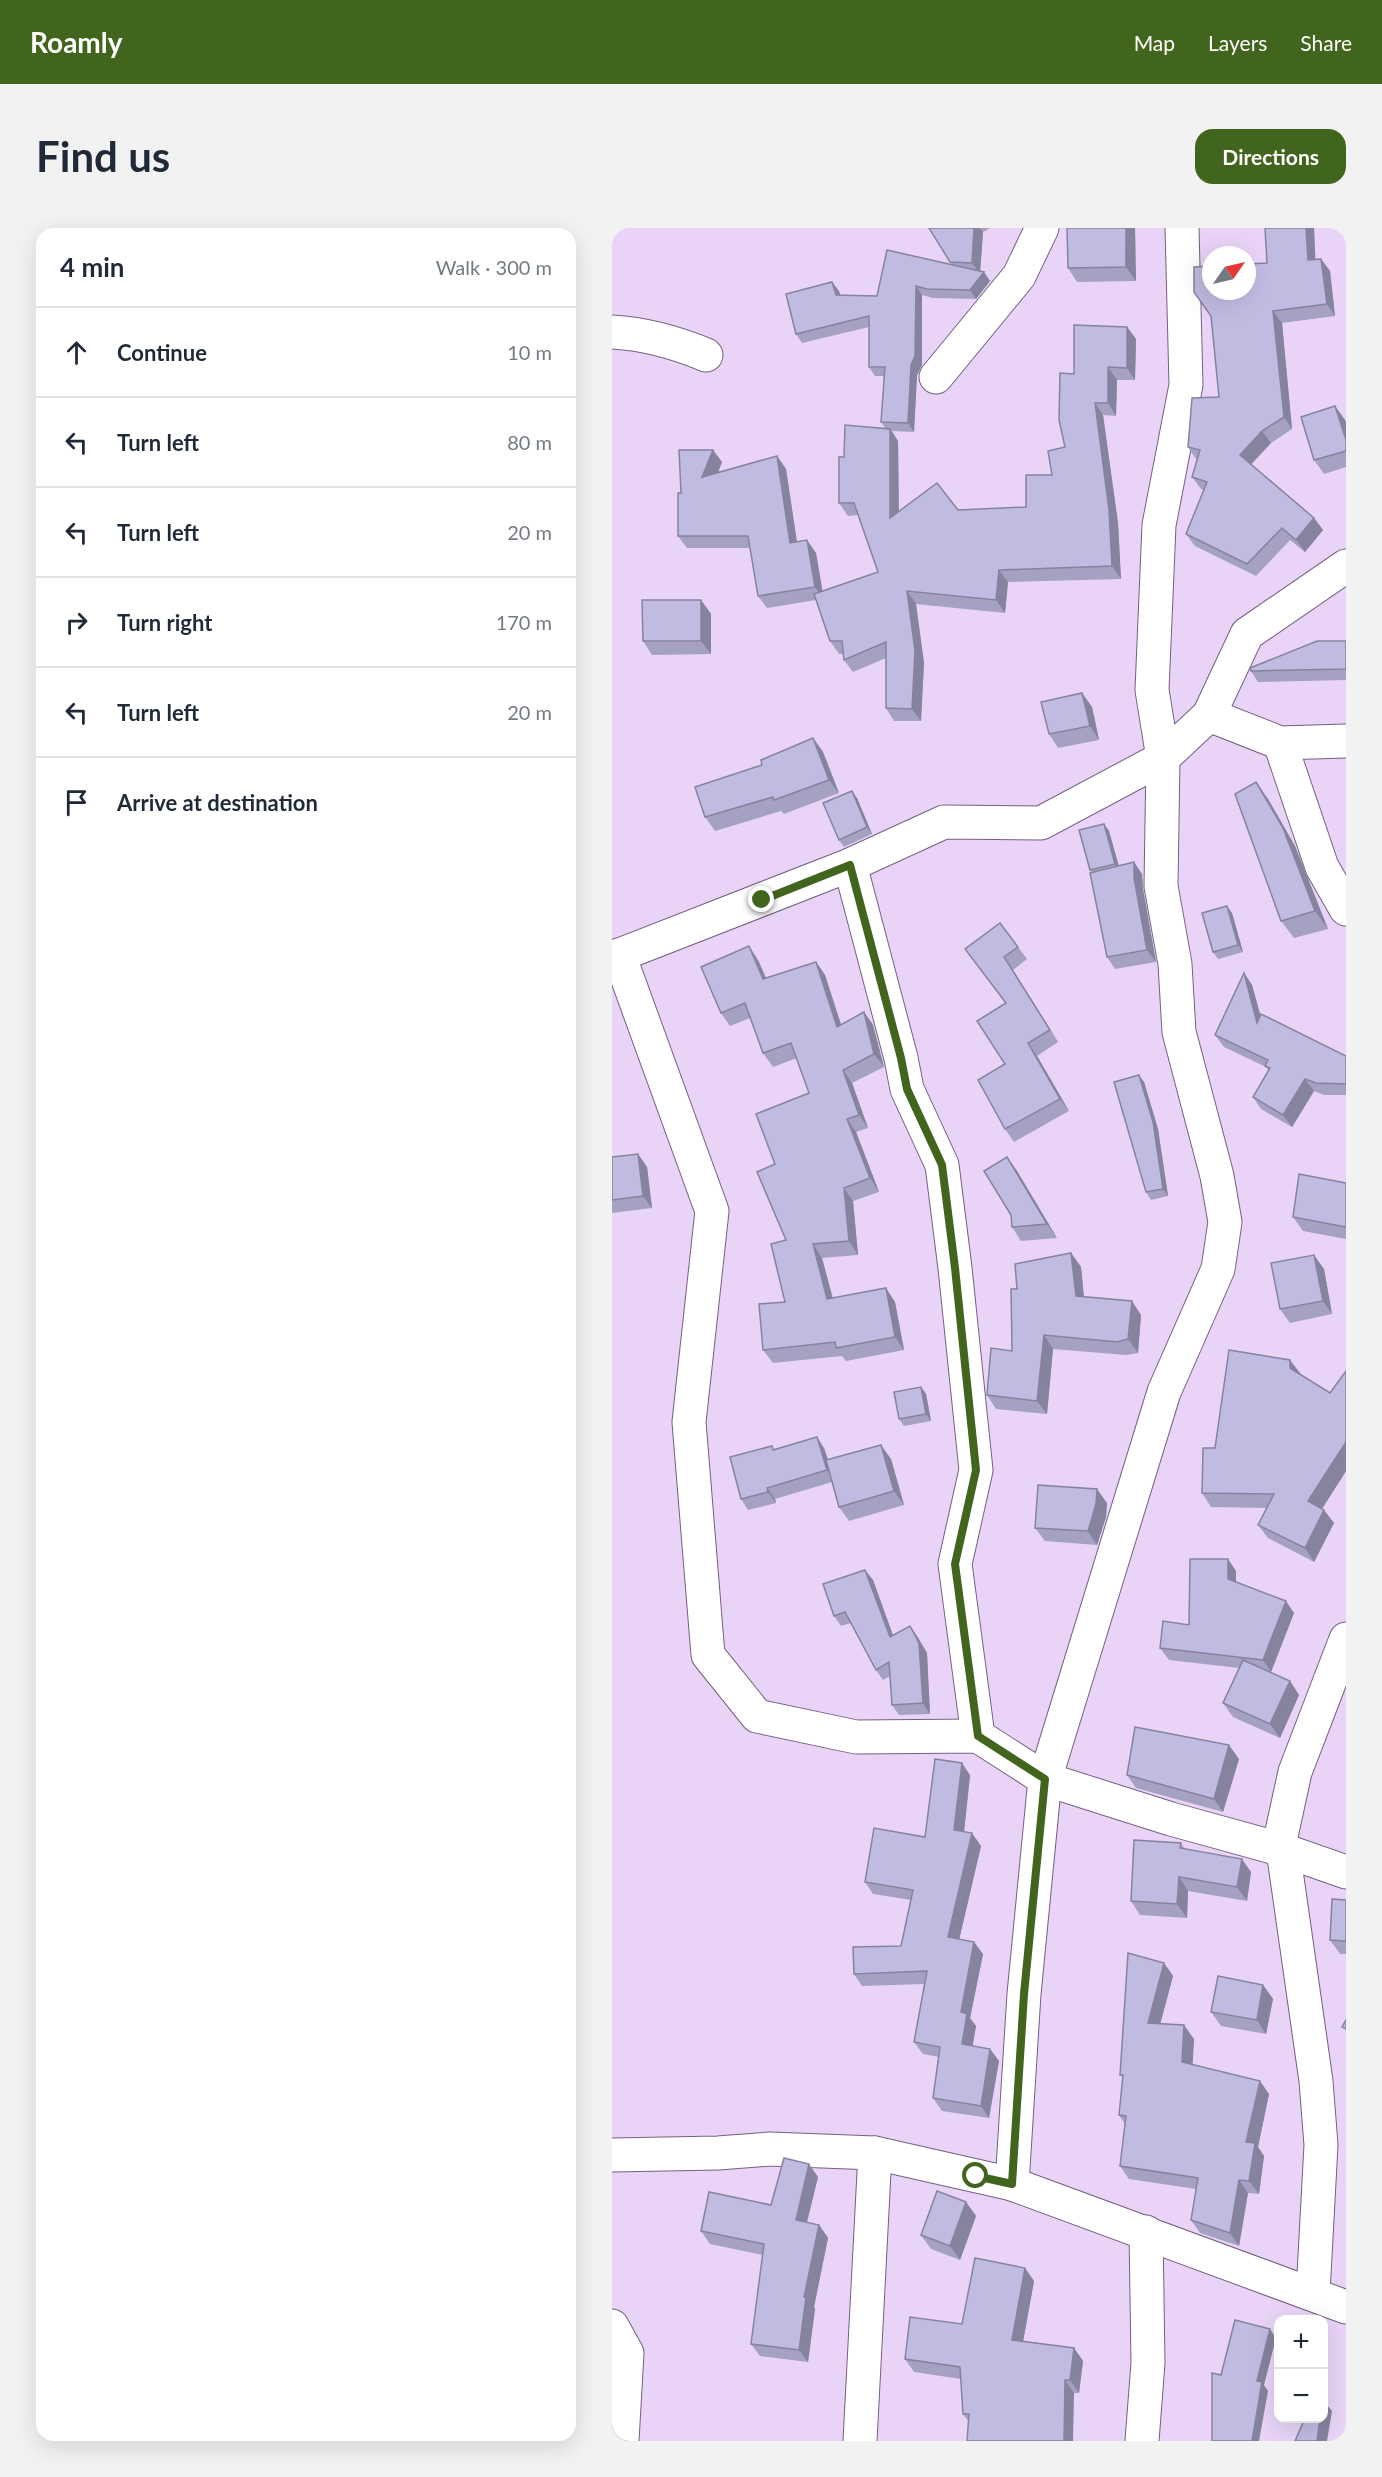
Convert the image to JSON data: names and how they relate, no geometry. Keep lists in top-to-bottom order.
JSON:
{
  "north": "top right",
  "page": {
    "header": "Roamly",
    "nav": ["Map", "Layers", "Share"],
    "buttons": "Directions",
    "title": "Find us",
    "heading": ["4 min", "Walk · 300 m"],
    "list": [
      ["Continue", "10 m"],
      ["Turn left", "80 m"],
      ["Turn left", "20 m"],
      ["Turn right", "170 m"],
      ["Turn left", "20 m"],
      "Arrive at destination"
    ],
    "map_buttons": ["+", "−"]
  }
}
